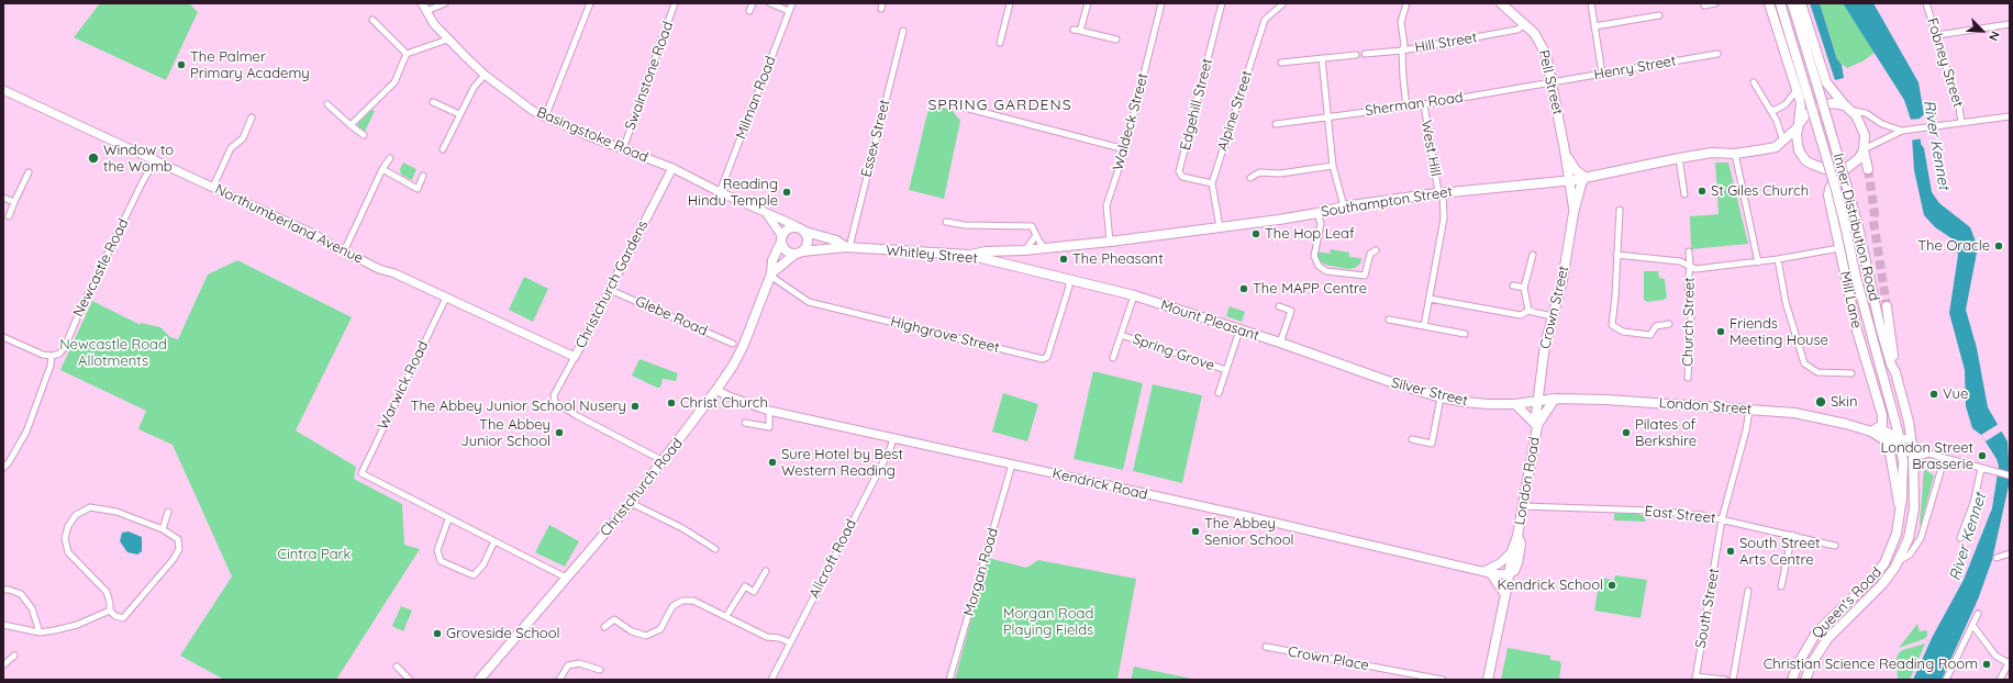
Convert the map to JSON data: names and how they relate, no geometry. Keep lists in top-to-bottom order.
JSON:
{
  "streets": {
    "main road": [
      "Pell Street",
      "Southampton Street",
      "Inner Distribution Road",
      "Whitley Street",
      "Mill Lane",
      "Crown Street",
      "Mount Pleasant",
      "Silver Street",
      "London Street",
      "London Road",
      "Christchurch Road",
      "Queen's Road"
    ],
    "street": [
      "Hill Street",
      "Fobney Street",
      "Henry Street",
      "Swainstone Road",
      "Milman Road",
      "Edgehill Street",
      "Sherman Road",
      "Alpine Street",
      "Waldeck Street",
      "Basingstoke Road",
      "Essex Street",
      "West Hill",
      "Northumberland Avenue",
      "Newcastle Road",
      "Christchurch Gardens",
      "Glebe Road",
      "Church Street",
      "Highgrove Street",
      "Spring Grove",
      "Warwick Road",
      "Kendrick Road",
      "East Street",
      "Allcroft Road",
      "Morgan Road",
      "South Street",
      "Crown Place"
    ]
  },
  "crossings": [
    ["Hill Street", "Pell Street"],
    ["Henry Street", "Pell Street"],
    ["Henry Street", "Sherman Road"],
    ["Swainstone Road", "Basingstoke Road"],
    ["Pell Street", "Sherman Road"],
    ["Pell Street", "Southampton Street"],
    ["Pell Street", "Crown Street"],
    ["Milman Road", "Basingstoke Road"],
    ["Edgehill Street", "Alpine Street"],
    ["Sherman Road", "West Hill"],
    ["Alpine Street", "Southampton Street"],
    ["Waldeck Street", "Southampton Street"],
    ["Basingstoke Road", "Christchurch Gardens"],
    ["Essex Street", "Whitley Street"],
    ["West Hill", "Southampton Street"],
    ["Southampton Street", "Whitley Street"],
    ["Southampton Street", "Mill Lane"],
    ["Southampton Street", "Crown Street"],
    ["Northumberland Avenue", "Newcastle Road"],
    ["Northumberland Avenue", "Christchurch Gardens"],
    ["Northumberland Avenue", "Warwick Road"],
    ["Inner Distribution Road", "London Street"],
    ["Inner Distribution Road", "Queen's Road"],
    ["Whitley Street", "Mount Pleasant"],
    ["Whitley Street", "Highgrove Street"],
    ["Whitley Street", "Christchurch Road"],
    ["Christchurch Gardens", "Glebe Road"],
    ["Christchurch Gardens", "Christchurch Road"],
    ["Mill Lane", "Church Street"],
    ["Mill Lane", "London Street"],
    ["Crown Street", "Silver Street"],
    ["Crown Street", "London Street"],
    ["Crown Street", "London Road"],
    ["Mount Pleasant", "Highgrove Street"],
    ["Mount Pleasant", "Silver Street"],
    ["Highgrove Street", "Christchurch Road"],
    ["Silver Street", "London Street"],
    ["Silver Street", "London Road"],
    ["London Street", "London Road"],
    ["London Street", "Queen's Road"],
    ["London Street", "South Street"],
    ["London Road", "Kendrick Road"],
    ["London Road", "East Street"],
    ["Kendrick Road", "Christchurch Road"],
    ["Kendrick Road", "Allcroft Road"],
    ["Kendrick Road", "Morgan Road"],
    ["East Street", "South Street"]
  ],
  "districts": ["SPRING GARDENS"],
  "water": ["River Kennet"],
  "parks": ["Newcastle Road Allotments", "Cintra Park", "Morgan Road Playing Fields"],
  "places": [
    "The Palmer Primary Academy",
    "Window to the Womb",
    "St Giles Church",
    "Reading Hindu Temple",
    "The Hop Leaf",
    "The Oracle",
    "The Pheasant",
    "The MAPP Centre",
    "Friends Meeting House",
    "Vue",
    "Skin",
    "Christ Church",
    "The Abbey Junior School Nusery",
    "The Abbey Junior School",
    "Pilates of Berkshire",
    "London Street Brasserie",
    "Sure Hotel by Best Western Reading",
    "The Abbey Senior School",
    "South Street Arts Centre",
    "Kendrick School",
    "Groveside School",
    "Christian Science Reading Room"
  ],
  "north": "bottom right"
}
